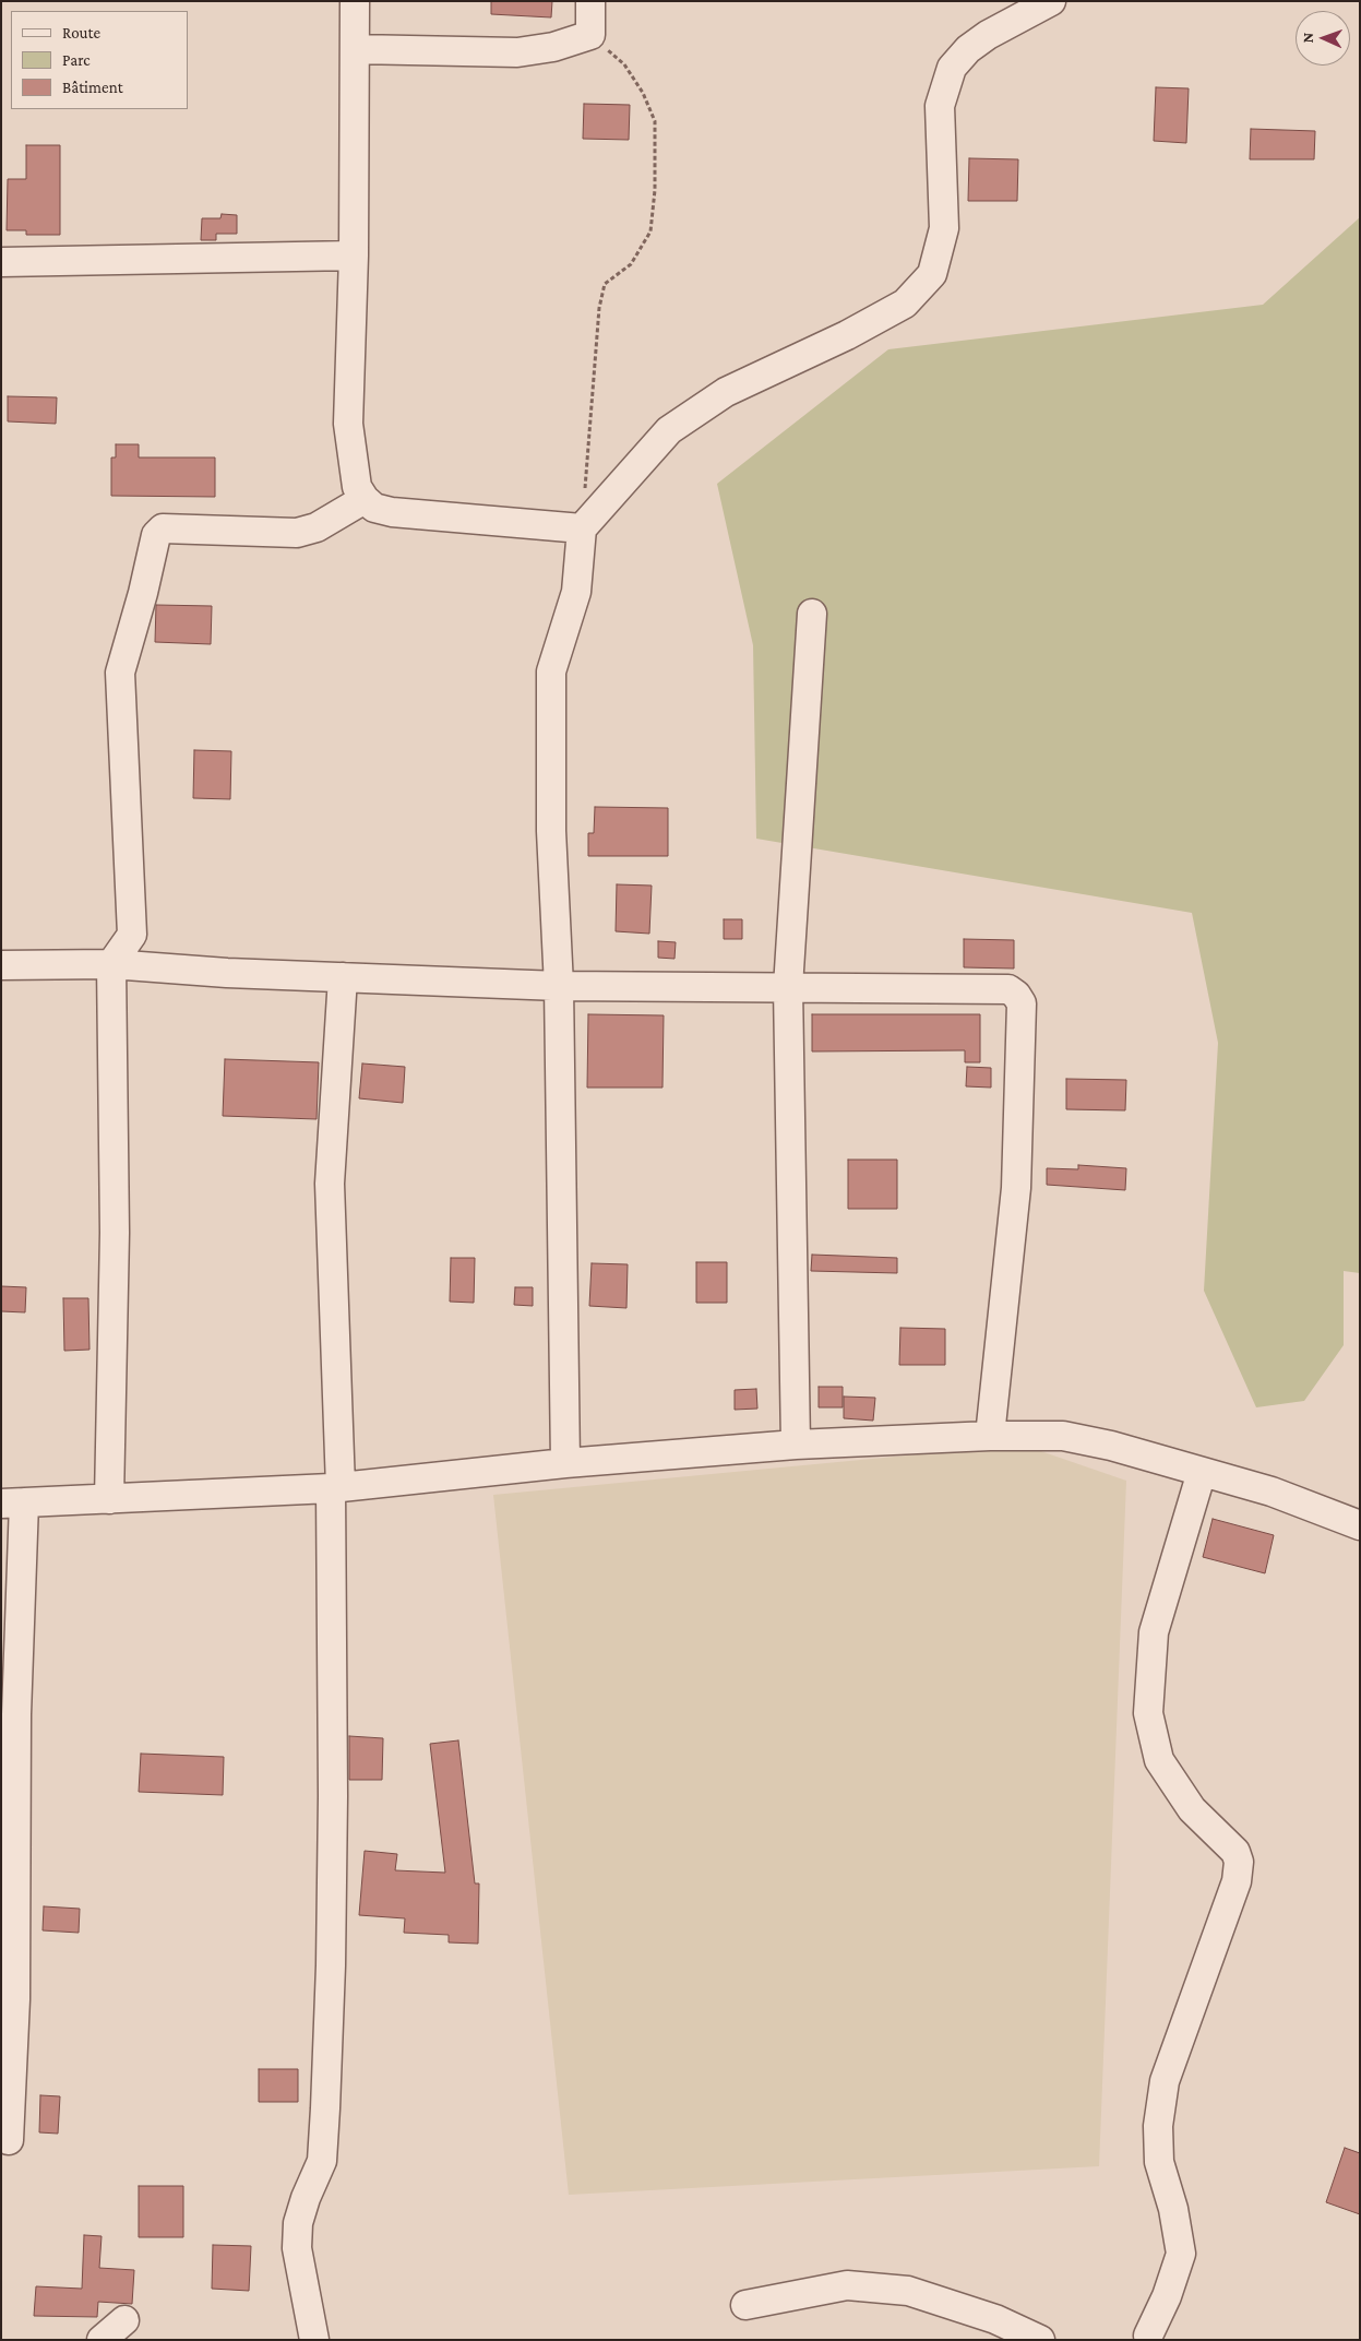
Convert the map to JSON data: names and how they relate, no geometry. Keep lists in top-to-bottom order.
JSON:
{
  "legend": ["Route", "Parc", "Bâtiment"],
  "north": "left"
}
